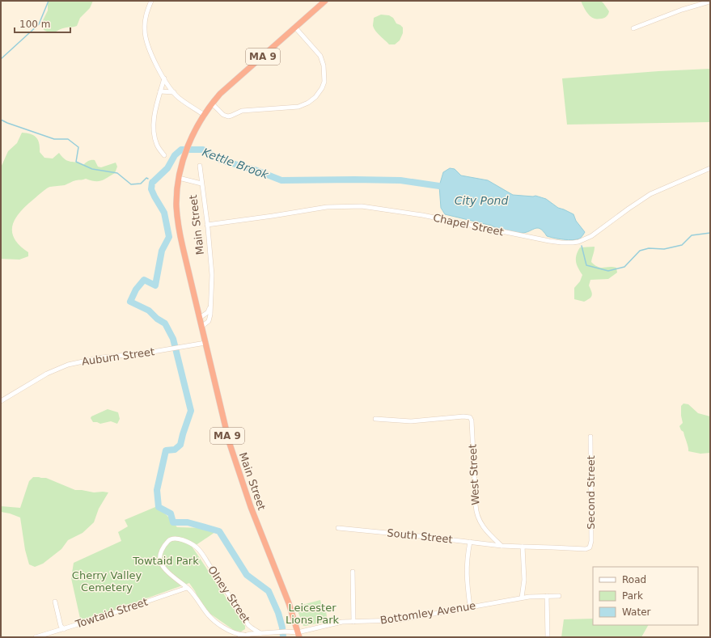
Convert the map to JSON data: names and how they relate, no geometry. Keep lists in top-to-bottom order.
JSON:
{
  "streets": {
    "highway": ["MA 9", "Main Street"],
    "street": [
      "Chapel Street",
      "Auburn Street",
      "West Street",
      "Second Street",
      "South Street",
      "Olney Street",
      "Towtaid Street",
      "Bottomley Avenue"
    ]
  },
  "crossings": [
    ["Main Street", "Chapel Street"],
    ["Main Street", "Auburn Street"],
    ["Main Street", "Bottomley Avenue"],
    ["West Street", "South Street"],
    ["Olney Street", "Towtaid Street"],
    ["Olney Street", "Bottomley Avenue"]
  ],
  "water": ["Kettle Brook", "City Pond"],
  "parks": ["Towtaid Park", "Cherry Valley Cemetery", "Leicester Lions Park"],
  "legend": ["Road", "Park", "Water"],
  "scale_bar": "100 m"
}
